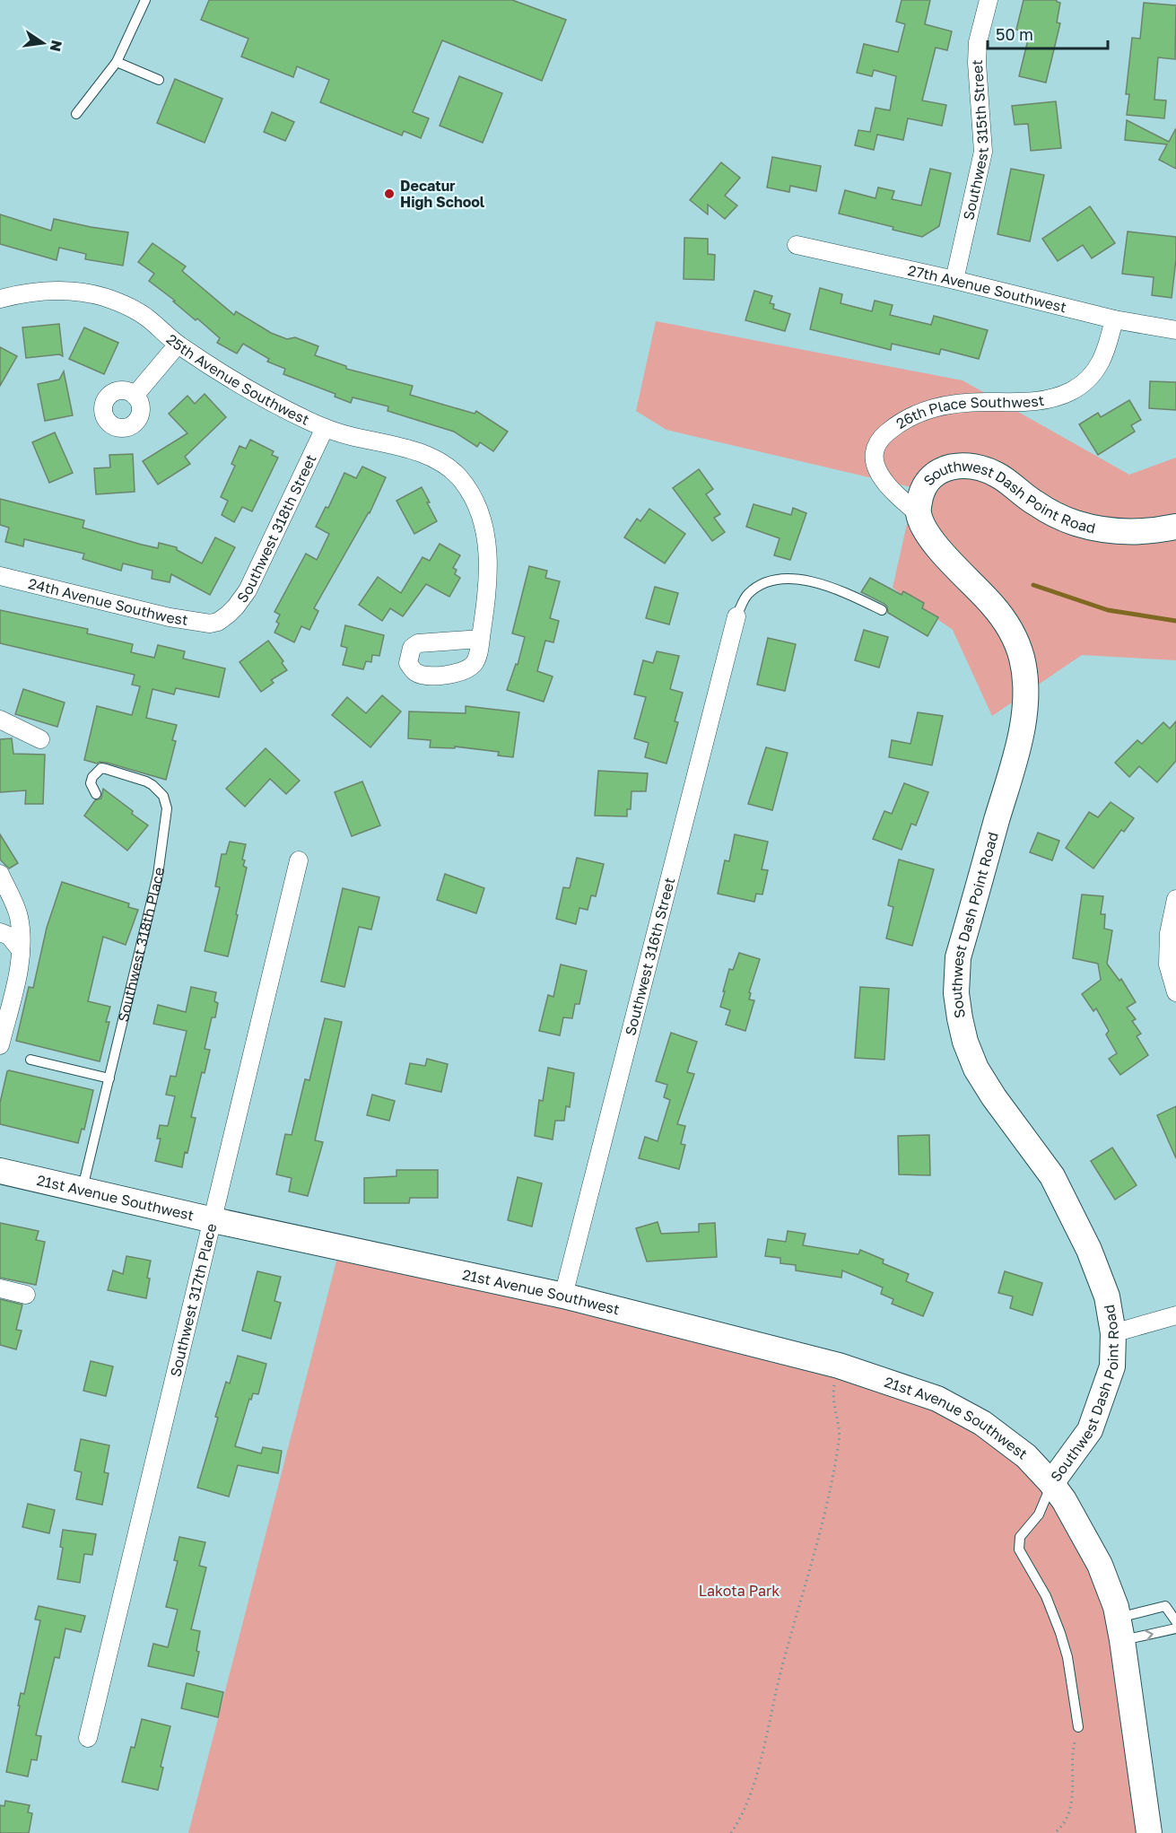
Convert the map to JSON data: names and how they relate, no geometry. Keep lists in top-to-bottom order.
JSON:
{
  "streets": {
    "main road": ["Southwest Dash Point Road", "21st Avenue Southwest"],
    "street": [
      "Southwest 315th Street",
      "27th Avenue Southwest",
      "25th Avenue Southwest",
      "26th Place Southwest",
      "Southwest 318th Street",
      "24th Avenue Southwest",
      "Southwest 316th Street",
      "Southwest 317th Place"
    ],
    "lane": ["Southwest 318th Place"]
  },
  "crossings": [
    ["Southwest 315th Street", "27th Avenue Southwest"],
    ["27th Avenue Southwest", "26th Place Southwest"],
    ["25th Avenue Southwest", "Southwest 318th Street"],
    ["26th Place Southwest", "Southwest Dash Point Road"],
    ["Southwest Dash Point Road", "21st Avenue Southwest"],
    ["Southwest 318th Street", "24th Avenue Southwest"],
    ["Southwest 318th Place", "21st Avenue Southwest"],
    ["Southwest 316th Street", "21st Avenue Southwest"],
    ["21st Avenue Southwest", "Southwest 317th Place"]
  ],
  "parks": ["Lakota Park"],
  "places": ["Decatur High School"],
  "scale_bar": "50 m",
  "north": "right"
}
